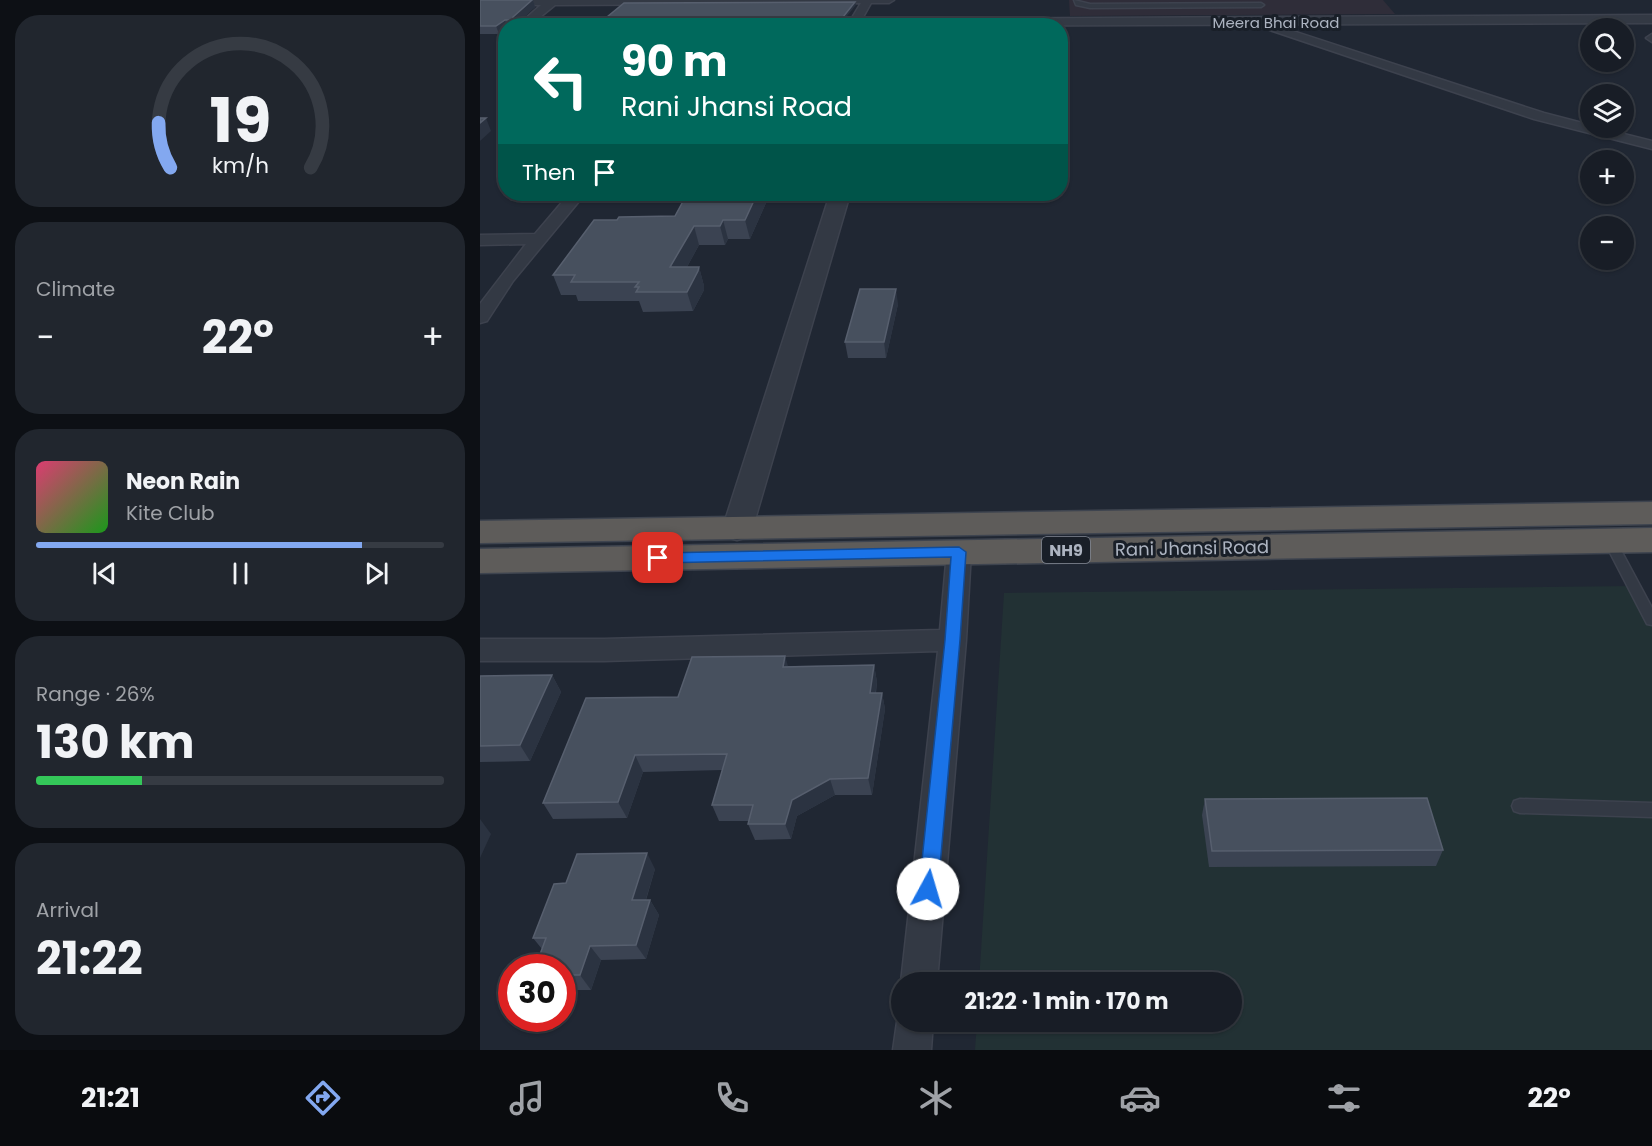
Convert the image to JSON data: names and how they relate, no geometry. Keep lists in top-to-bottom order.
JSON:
{
  "streets": {
    "highway": ["Rani Jhansi Road", "NH9"],
    "street": ["Meera Bhai Road"]
  },
  "page": {
    "map_buttons": ["+", "−"],
    "turn": ["90 m", "Rani Jhansi Road"],
    "then": "Then",
    "tile": [
      "Climate",
      ["Range · 26%", "130 km"],
      ["Arrival", "21:22"]
    ],
    "heat": ["−", "22°", "+"],
    "song": ["Neon Rain", "Kite Club"],
    "limit": "30",
    "trip": "21:22 · 1 min · 170 m",
    "tabs": ["21:21", "22°"],
    "gauge": ["19", "km/h"]
  }
}
